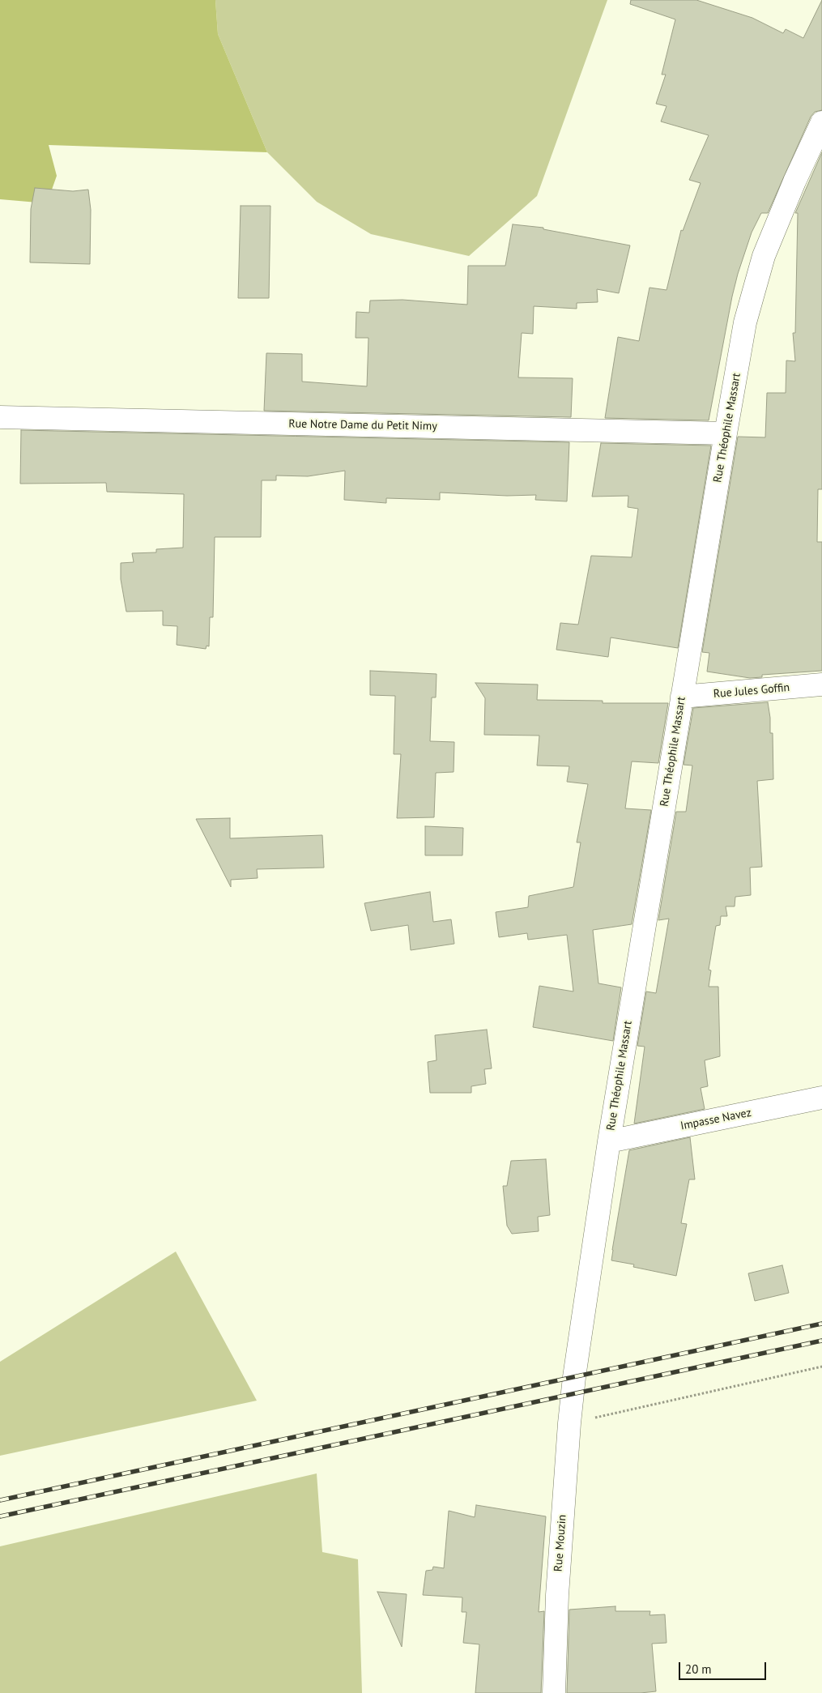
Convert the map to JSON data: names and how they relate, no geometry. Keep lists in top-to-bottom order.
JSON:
{
  "streets": {
    "street": [
      "Rue Notre Dame du Petit Nimy",
      "Rue Théophile Massart",
      "Rue Jules Goffin",
      "Impasse Navez",
      "Rue Mouzin"
    ]
  },
  "crossings": [
    ["Rue Notre Dame du Petit Nimy", "Rue Théophile Massart"],
    ["Rue Théophile Massart", "Rue Jules Goffin"],
    ["Rue Théophile Massart", "Impasse Navez"],
    ["Rue Théophile Massart", "Rue Mouzin"]
  ],
  "scale_bar": "20 m"
}
